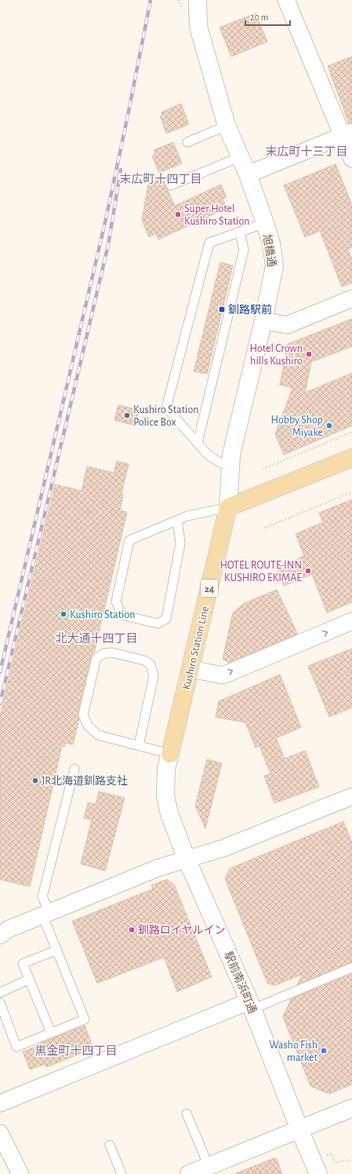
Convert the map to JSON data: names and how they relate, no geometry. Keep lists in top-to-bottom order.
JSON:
{
  "streets": {
    "main road": ["24", "Kushiro Station Line"],
    "street": ["旭橋通", "駅前南浜町通"]
  },
  "crossings": [
    ["旭橋通", "Kushiro Station Line"],
    ["Kushiro Station Line", "駅前南浜町通"]
  ],
  "districts": [
    "末広町十三丁目",
    "末広町十四丁目",
    "北大通十四丁目",
    "黒金町十四丁目"
  ],
  "places": {
    "other": [
      "Super Hotel Kushiro Station",
      "Hotel Crown hills Kushiro",
      "Kushiro Station Police Box",
      "Hobby Shop Miyake",
      "HOTEL ROUTE-INN KUSHIRO EKIMAE",
      "Kushiro Station",
      "JR北海道釧路支社",
      "釧路ロイヤルイン",
      "Washo Fish market"
    ],
    "transit": ["釧路駅前"]
  },
  "scale_bar": "20 m"
}
